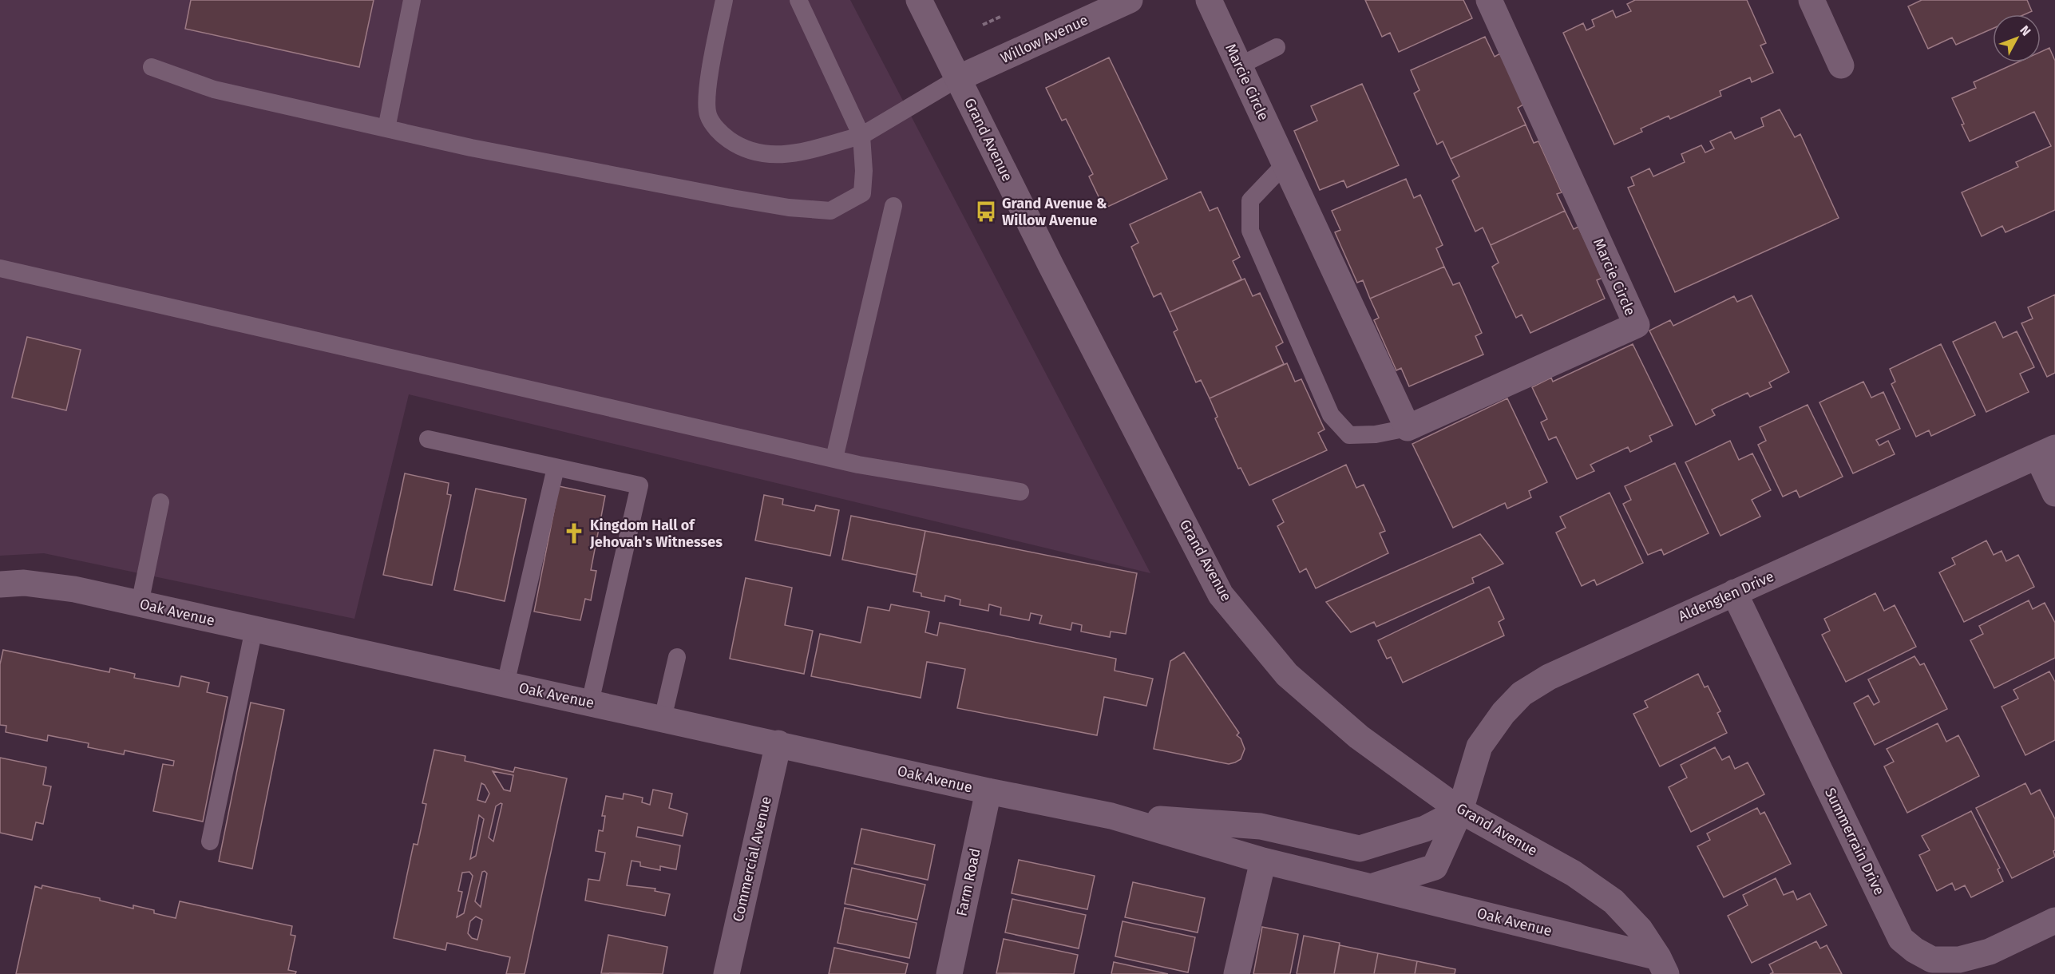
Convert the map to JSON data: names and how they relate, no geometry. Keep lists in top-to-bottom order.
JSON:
{
  "streets": {
    "street": [
      "Willow Avenue",
      "Marcie Circle",
      "Grand Avenue",
      "Aldenglen Drive",
      "Oak Avenue",
      "Summerrain Drive",
      "Commercial Avenue",
      "Farm Road"
    ]
  },
  "crossings": [
    ["Willow Avenue", "Grand Avenue"],
    ["Grand Avenue", "Aldenglen Drive"],
    ["Grand Avenue", "Oak Avenue"],
    ["Aldenglen Drive", "Oak Avenue"],
    ["Aldenglen Drive", "Summerrain Drive"],
    ["Oak Avenue", "Commercial Avenue"],
    ["Oak Avenue", "Farm Road"]
  ],
  "places": {
    "bus stop": ["Grand Avenue & Willow Avenue"],
    "church": ["Kingdom Hall of Jehovah's Witnesses"]
  },
  "north": "top right"
}
